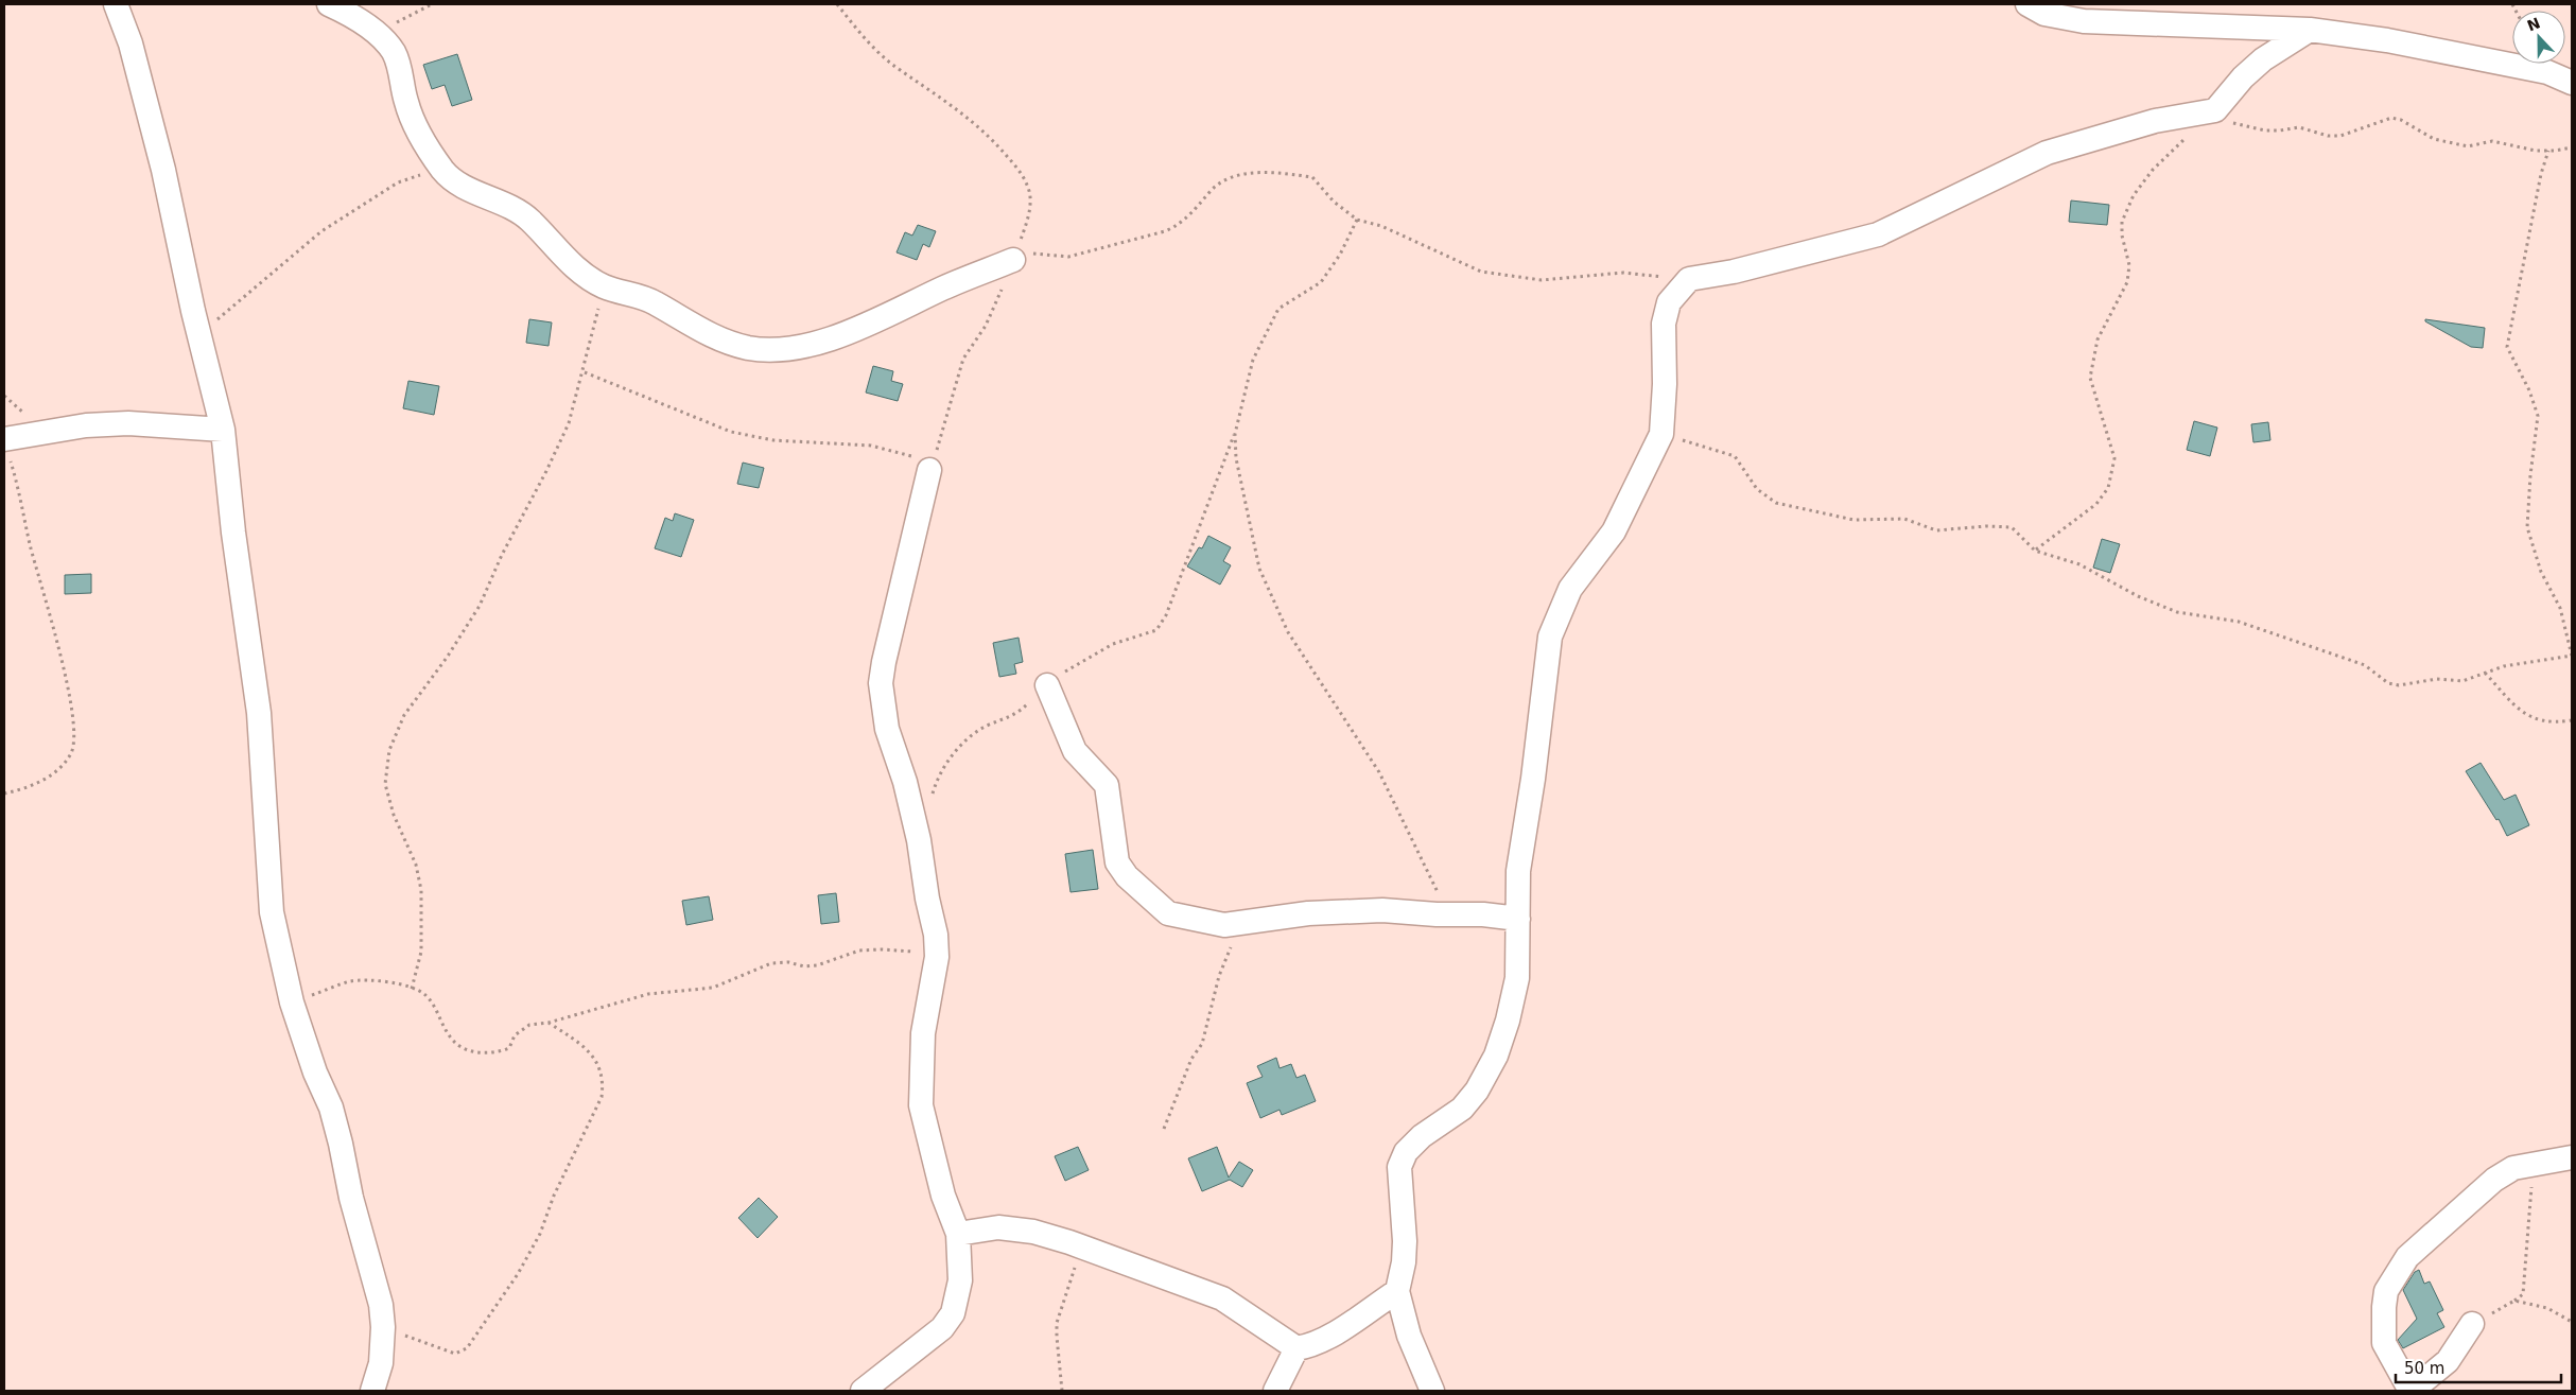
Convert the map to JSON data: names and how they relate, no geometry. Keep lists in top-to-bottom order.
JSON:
{
  "scale_bar": "50 m",
  "north": "top"
}
